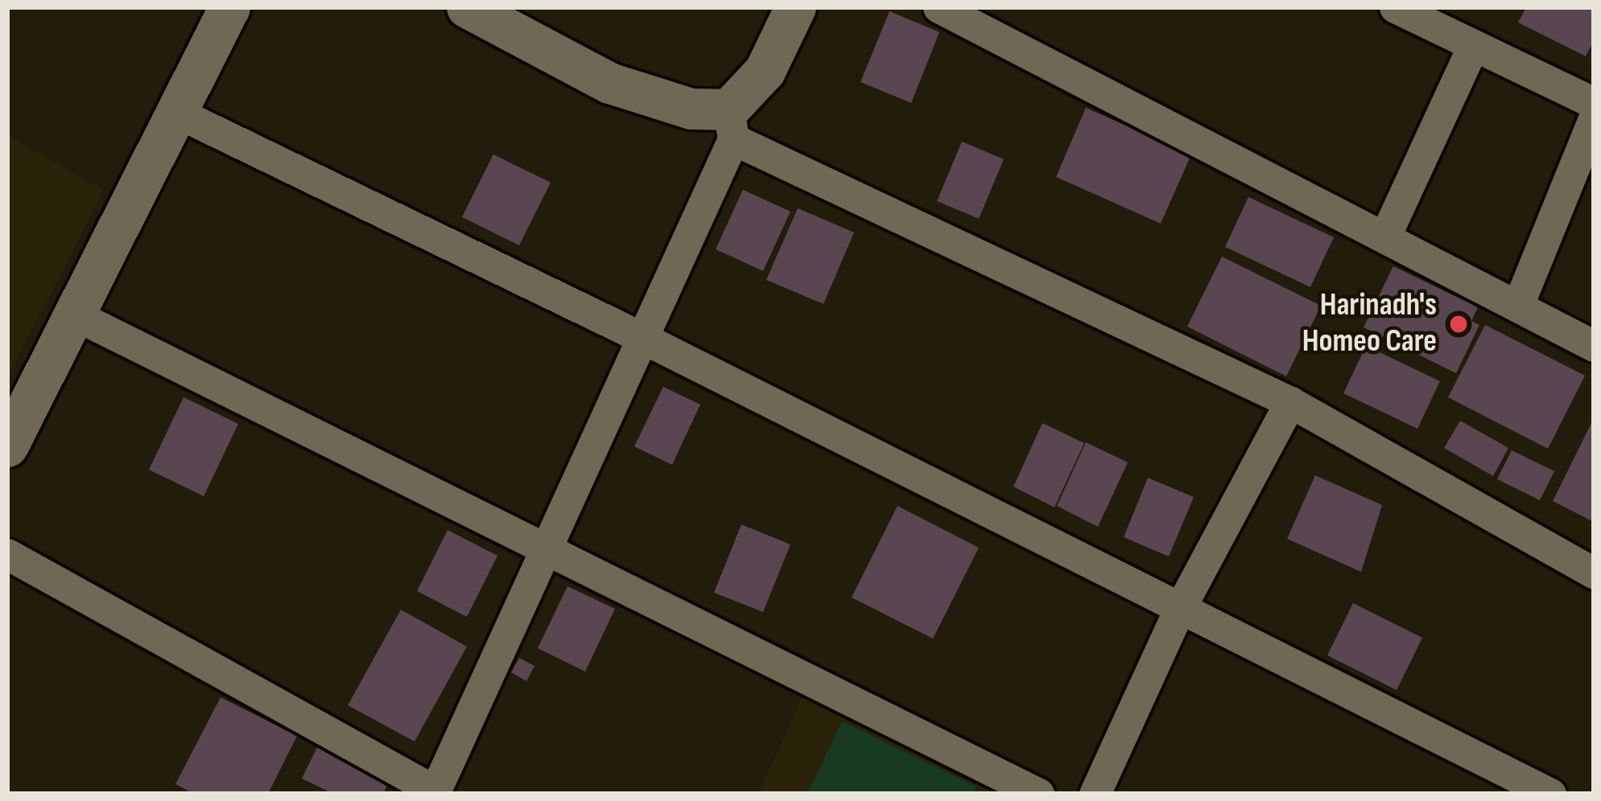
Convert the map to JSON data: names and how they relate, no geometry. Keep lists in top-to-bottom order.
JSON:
{
  "places": ["Harinadh's Homeo Care"]
}
